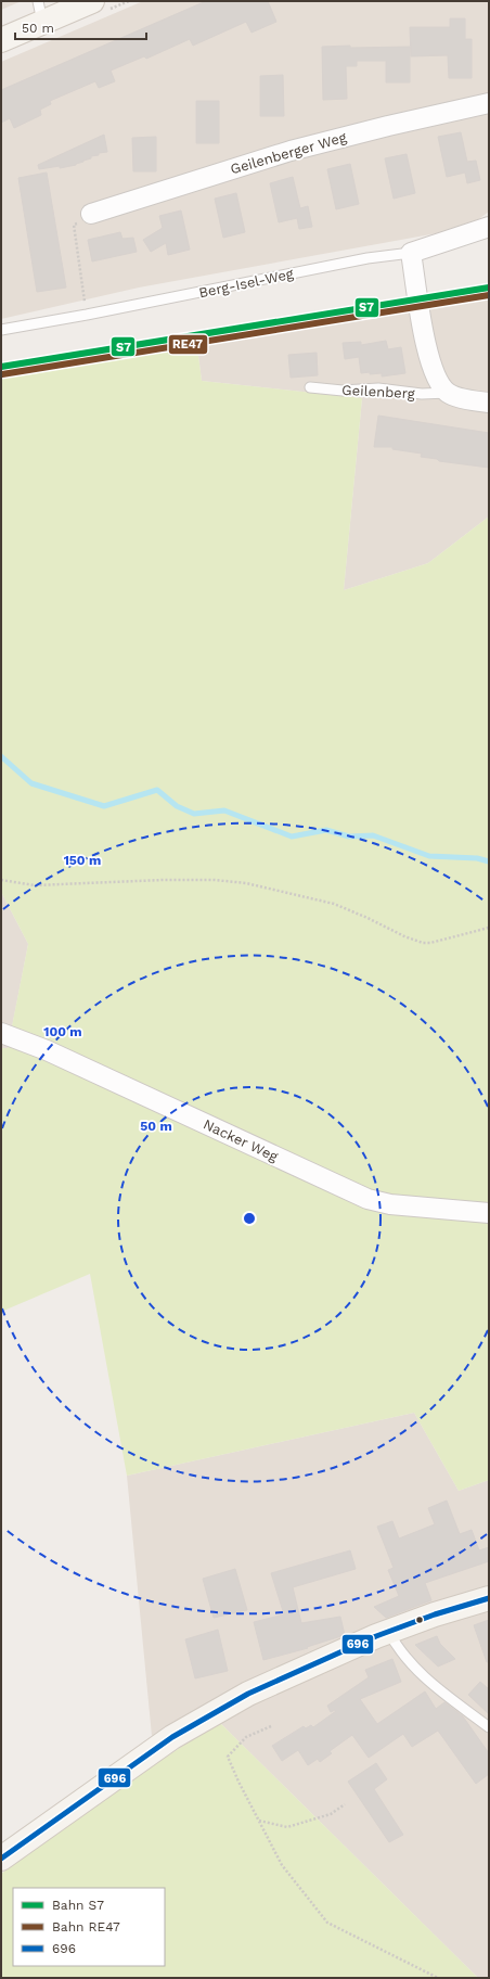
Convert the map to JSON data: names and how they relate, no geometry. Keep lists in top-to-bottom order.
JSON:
{
  "streets": {
    "street": [
      "Geilenberger Weg",
      "Berg-Isel-Weg",
      "Geilenberg",
      "Nacker Weg"
    ]
  },
  "lines": ["rail line S7", "rail line RE47", "transit line 696"],
  "legend": ["Bahn S7", "Bahn RE47", "696"],
  "scale_bar": "50 m",
  "rings": ["150 m", "100 m", "50 m"]
}
